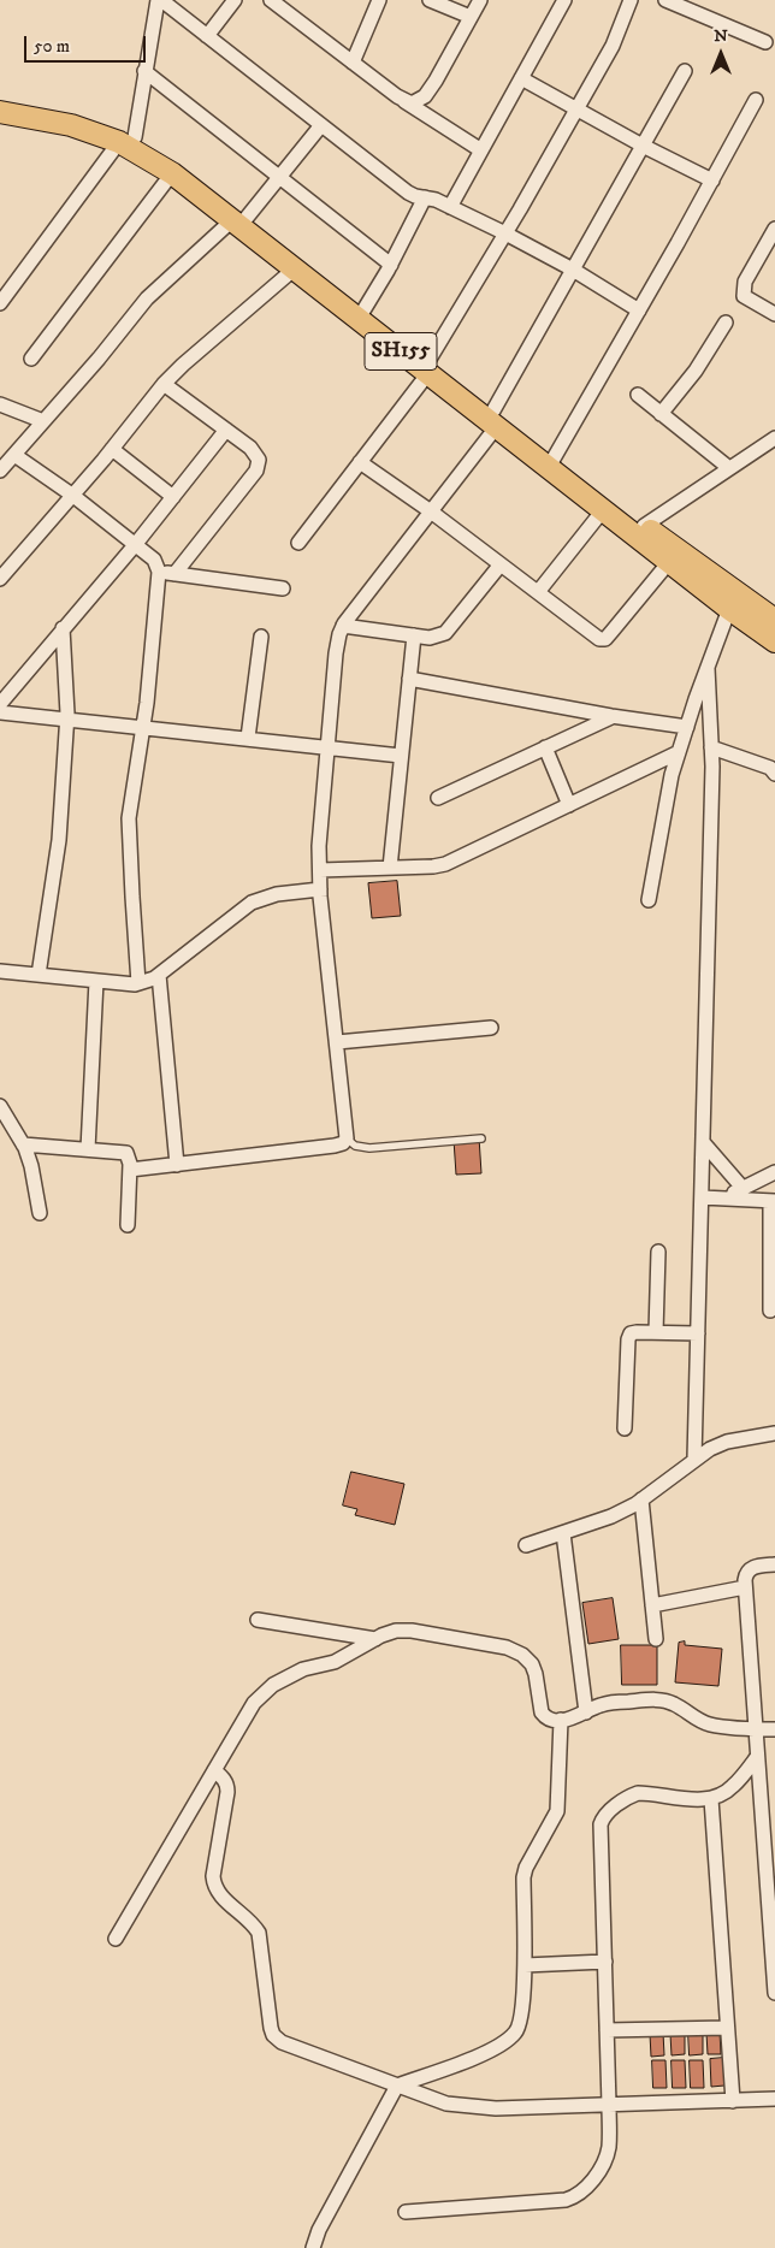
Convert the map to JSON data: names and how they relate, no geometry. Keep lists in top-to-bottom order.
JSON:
{
  "streets": {
    "main road": ["SH155"]
  },
  "scale_bar": "50 m",
  "north": "top"
}
